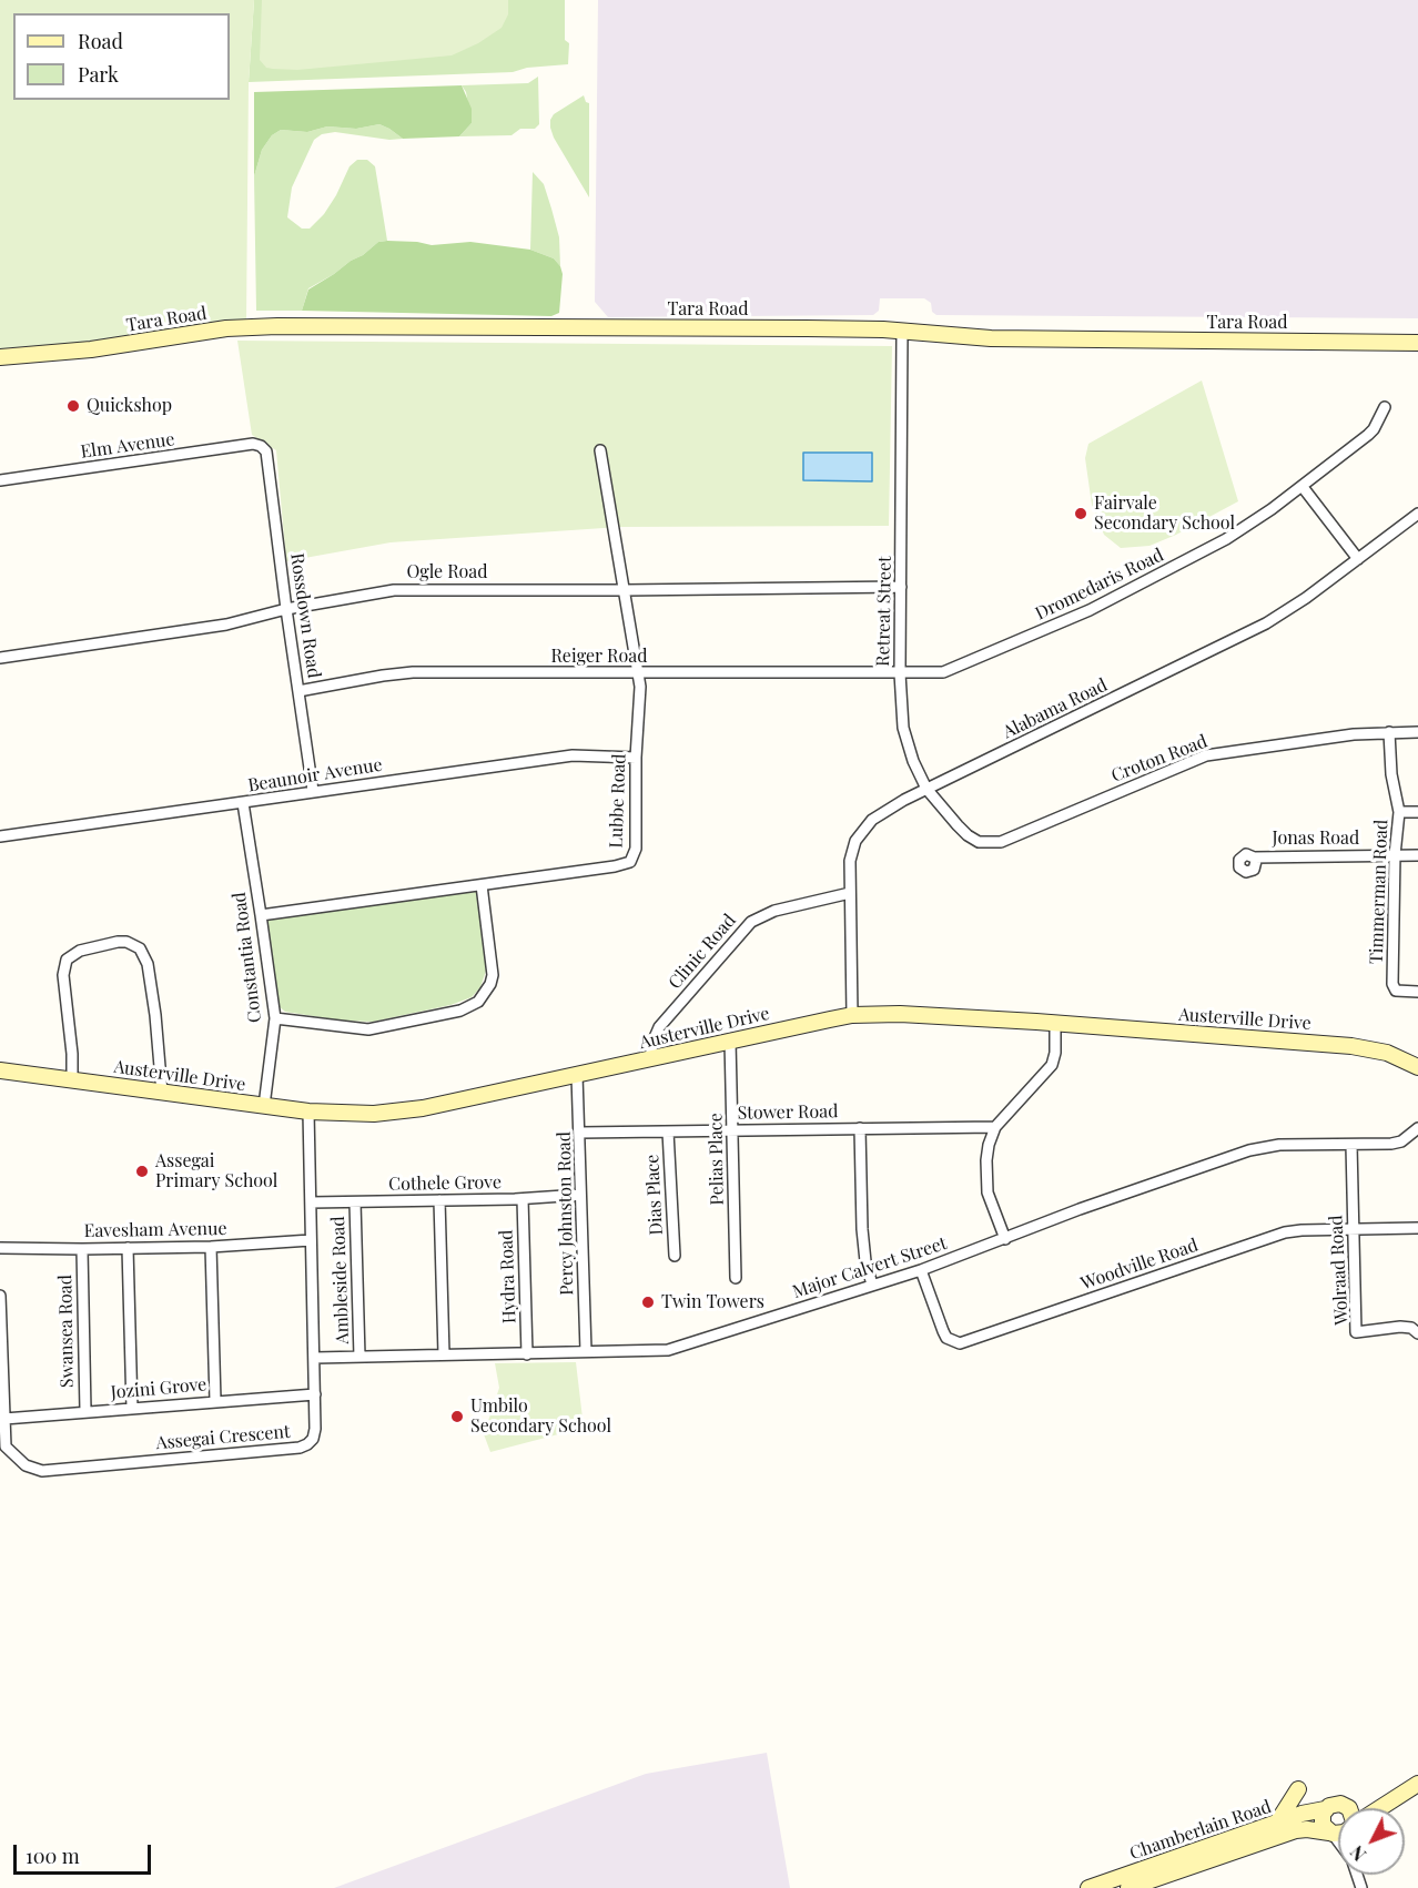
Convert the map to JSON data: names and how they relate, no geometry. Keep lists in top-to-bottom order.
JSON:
{
  "streets": {
    "street": [
      "Tara Road",
      "Elm Avenue",
      "Ogle Road",
      "Dromedaris Road",
      "Retreat Street",
      "Rossdown Road",
      "Reiger Road",
      "Alabama Road",
      "Croton Road",
      "Beaunoir Avenue",
      "Lubbe Road",
      "Jonas Road",
      "Timmerman Road",
      "Clinic Road",
      "Constantia Road",
      "Austerville Drive",
      "Stower Road",
      "Pelias Place",
      "Cothele Grove",
      "Dias Place",
      "Percy Johnston Road",
      "Eavesham Avenue",
      "Woodville Road",
      "Major Calvert Street",
      "Wolraad Road",
      "Hydra Road",
      "Ambleside Road",
      "Swansea Road",
      "Jozini Grove",
      "Assegai Crescent",
      "Chamberlain Road"
    ]
  },
  "crossings": [
    ["Tara Road", "Retreat Street"],
    ["Elm Avenue", "Rossdown Road"],
    ["Ogle Road", "Retreat Street"],
    ["Ogle Road", "Rossdown Road"],
    ["Ogle Road", "Lubbe Road"],
    ["Dromedaris Road", "Retreat Street"],
    ["Dromedaris Road", "Reiger Road"],
    ["Retreat Street", "Reiger Road"],
    ["Retreat Street", "Alabama Road"],
    ["Retreat Street", "Croton Road"],
    ["Rossdown Road", "Reiger Road"],
    ["Rossdown Road", "Beaunoir Avenue"],
    ["Reiger Road", "Lubbe Road"],
    ["Alabama Road", "Clinic Road"],
    ["Alabama Road", "Austerville Drive"],
    ["Croton Road", "Timmerman Road"],
    ["Beaunoir Avenue", "Lubbe Road"],
    ["Beaunoir Avenue", "Constantia Road"],
    ["Lubbe Road", "Constantia Road"],
    ["Jonas Road", "Timmerman Road"],
    ["Clinic Road", "Austerville Drive"],
    ["Constantia Road", "Austerville Drive"],
    ["Austerville Drive", "Pelias Place"],
    ["Austerville Drive", "Percy Johnston Road"],
    ["Austerville Drive", "Assegai Crescent"],
    ["Stower Road", "Pelias Place"],
    ["Stower Road", "Dias Place"],
    ["Stower Road", "Percy Johnston Road"],
    ["Cothele Grove", "Percy Johnston Road"],
    ["Cothele Grove", "Hydra Road"],
    ["Cothele Grove", "Ambleside Road"],
    ["Cothele Grove", "Assegai Crescent"],
    ["Percy Johnston Road", "Major Calvert Street"],
    ["Eavesham Avenue", "Swansea Road"],
    ["Eavesham Avenue", "Assegai Crescent"],
    ["Woodville Road", "Major Calvert Street"],
    ["Woodville Road", "Wolraad Road"],
    ["Major Calvert Street", "Wolraad Road"],
    ["Major Calvert Street", "Hydra Road"],
    ["Major Calvert Street", "Ambleside Road"],
    ["Major Calvert Street", "Assegai Crescent"],
    ["Swansea Road", "Jozini Grove"],
    ["Jozini Grove", "Assegai Crescent"]
  ],
  "places": [
    "Quickshop",
    "Fairvale Secondary School",
    "Assegai Primary School",
    "Twin Towers",
    "Umbilo Secondary School"
  ],
  "legend": ["Road", "Park"],
  "scale_bar": "100 m",
  "north": "bottom left"
}
